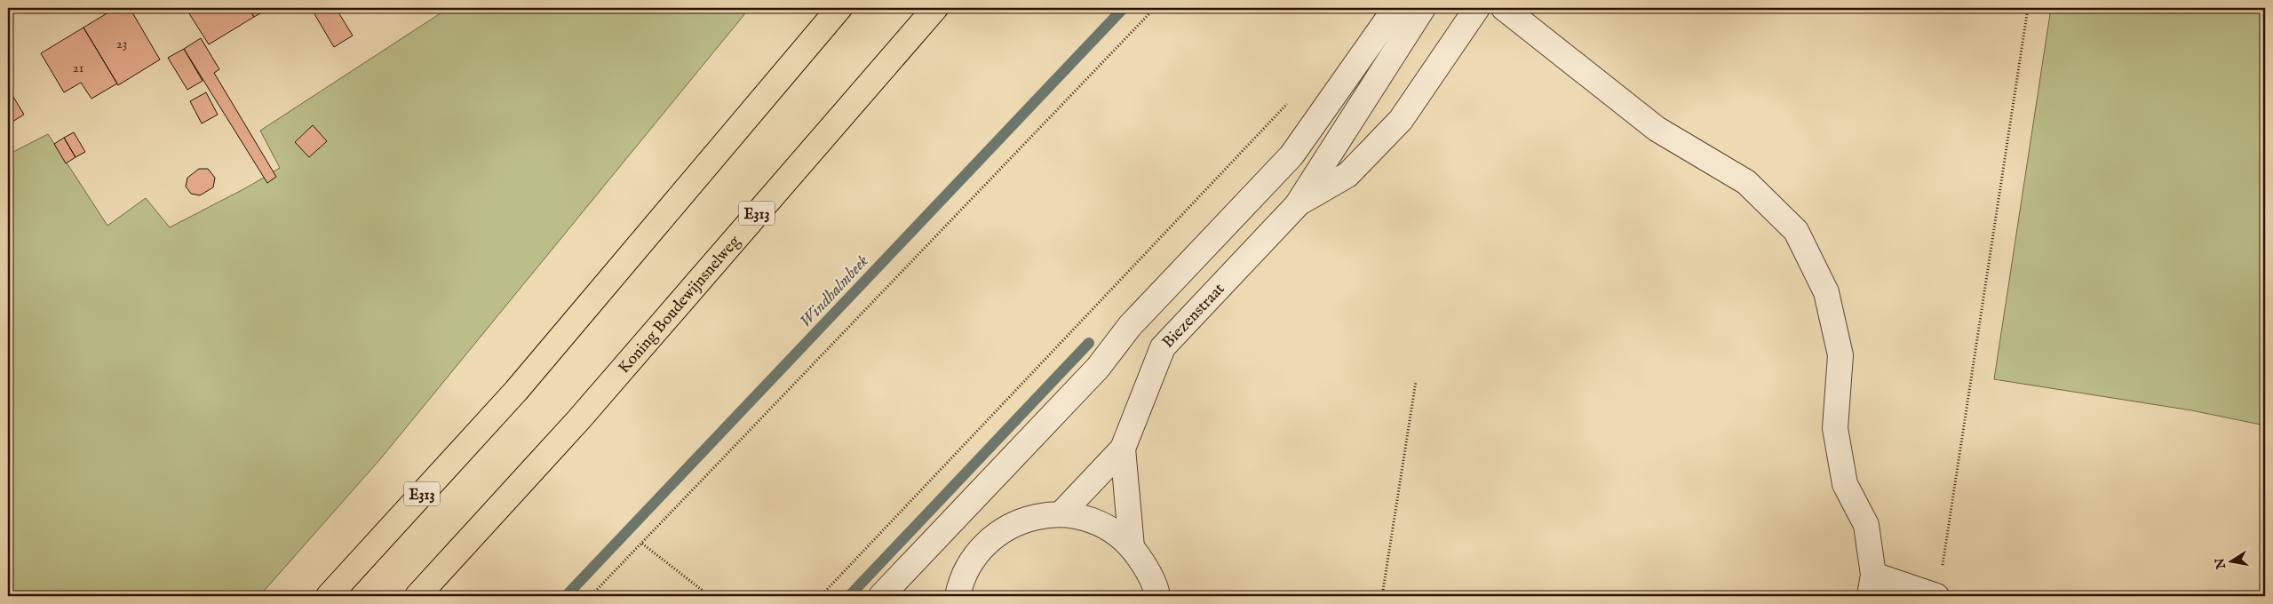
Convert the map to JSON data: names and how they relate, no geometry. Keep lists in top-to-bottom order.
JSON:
{
  "streets": {
    "highway": ["E313", "Koning Boudewijnsnelweg"],
    "street": ["Biezenstraat"]
  },
  "water": ["Windhalmbeek"],
  "house_numbers": ["23", "21"],
  "north": "left"
}
